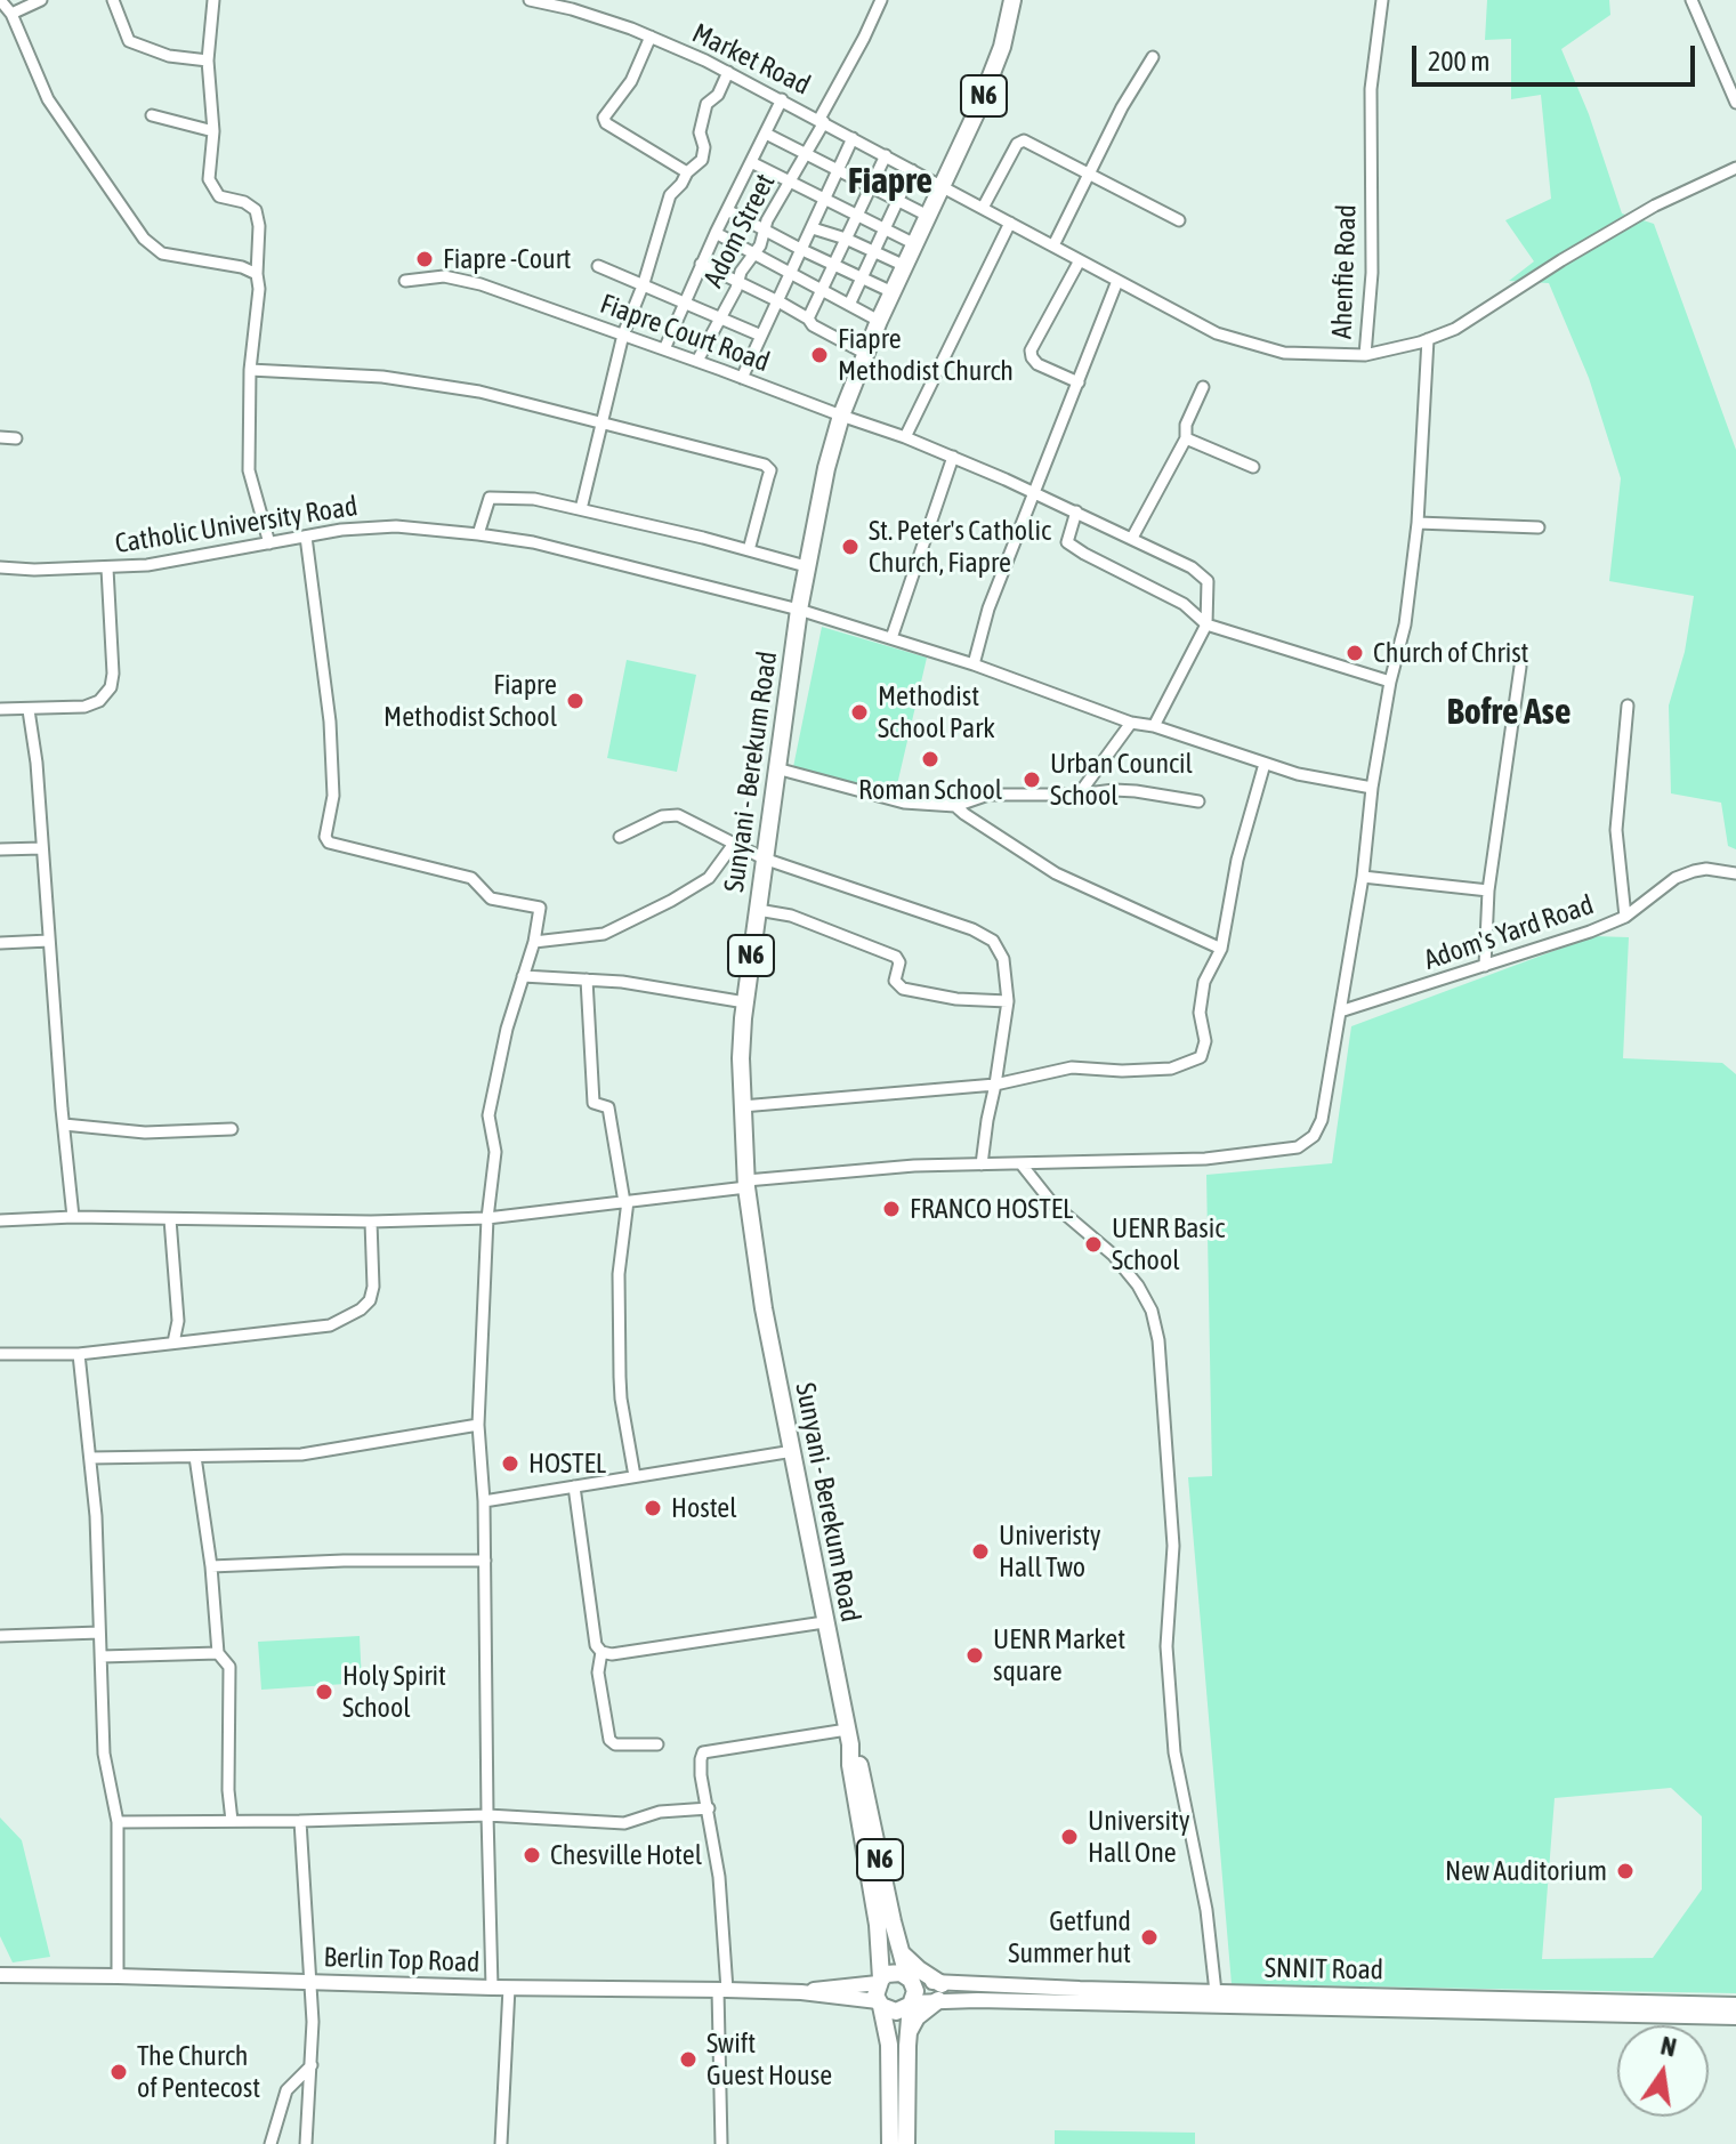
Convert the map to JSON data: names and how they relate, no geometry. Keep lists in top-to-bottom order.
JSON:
{
  "streets": {
    "main road": ["N6", "Sunyani - Berekum Road"],
    "street": [
      "Market Road",
      "Adom Street",
      "Ahenfie Road",
      "Fiapre Court Road",
      "Catholic University Road",
      "Adom's Yard Road",
      "Berlin Top Road",
      "SNNIT Road"
    ]
  },
  "crossings": [
    ["Market Road", "Adom Street"],
    ["Market Road", "Ahenfie Road"],
    ["Market Road", "Sunyani - Berekum Road"],
    ["N6", "Sunyani - Berekum Road"],
    ["N6", "SNNIT Road"],
    ["Adom Street", "Fiapre Court Road"],
    ["Ahenfie Road", "Sunyani - Berekum Road"],
    ["Fiapre Court Road", "Sunyani - Berekum Road"],
    ["Catholic University Road", "Sunyani - Berekum Road"],
    ["Sunyani - Berekum Road", "SNNIT Road"]
  ],
  "districts": ["Fiapre", "Bofre Ase"],
  "places": [
    "Fiapre -Court",
    "Fiapre Methodist Church",
    "St. Peter's Catholic Church, Fiapre",
    "Church of Christ",
    "Fiapre Methodist School",
    "Methodist School Park",
    "Roman School",
    "Urban Council School",
    "FRANCO HOSTEL",
    "UENR Basic School",
    "HOSTEL",
    "Hostel",
    "Univeristy Hall Two",
    "UENR Market square",
    "Holy Spirit School",
    "University Hall One",
    "Chesville Hotel",
    "New Auditorium",
    "Getfund Summer hut",
    "Swift Guest House",
    "The Church of Pentecost"
  ],
  "scale_bar": "200 m",
  "north": "top"
}
